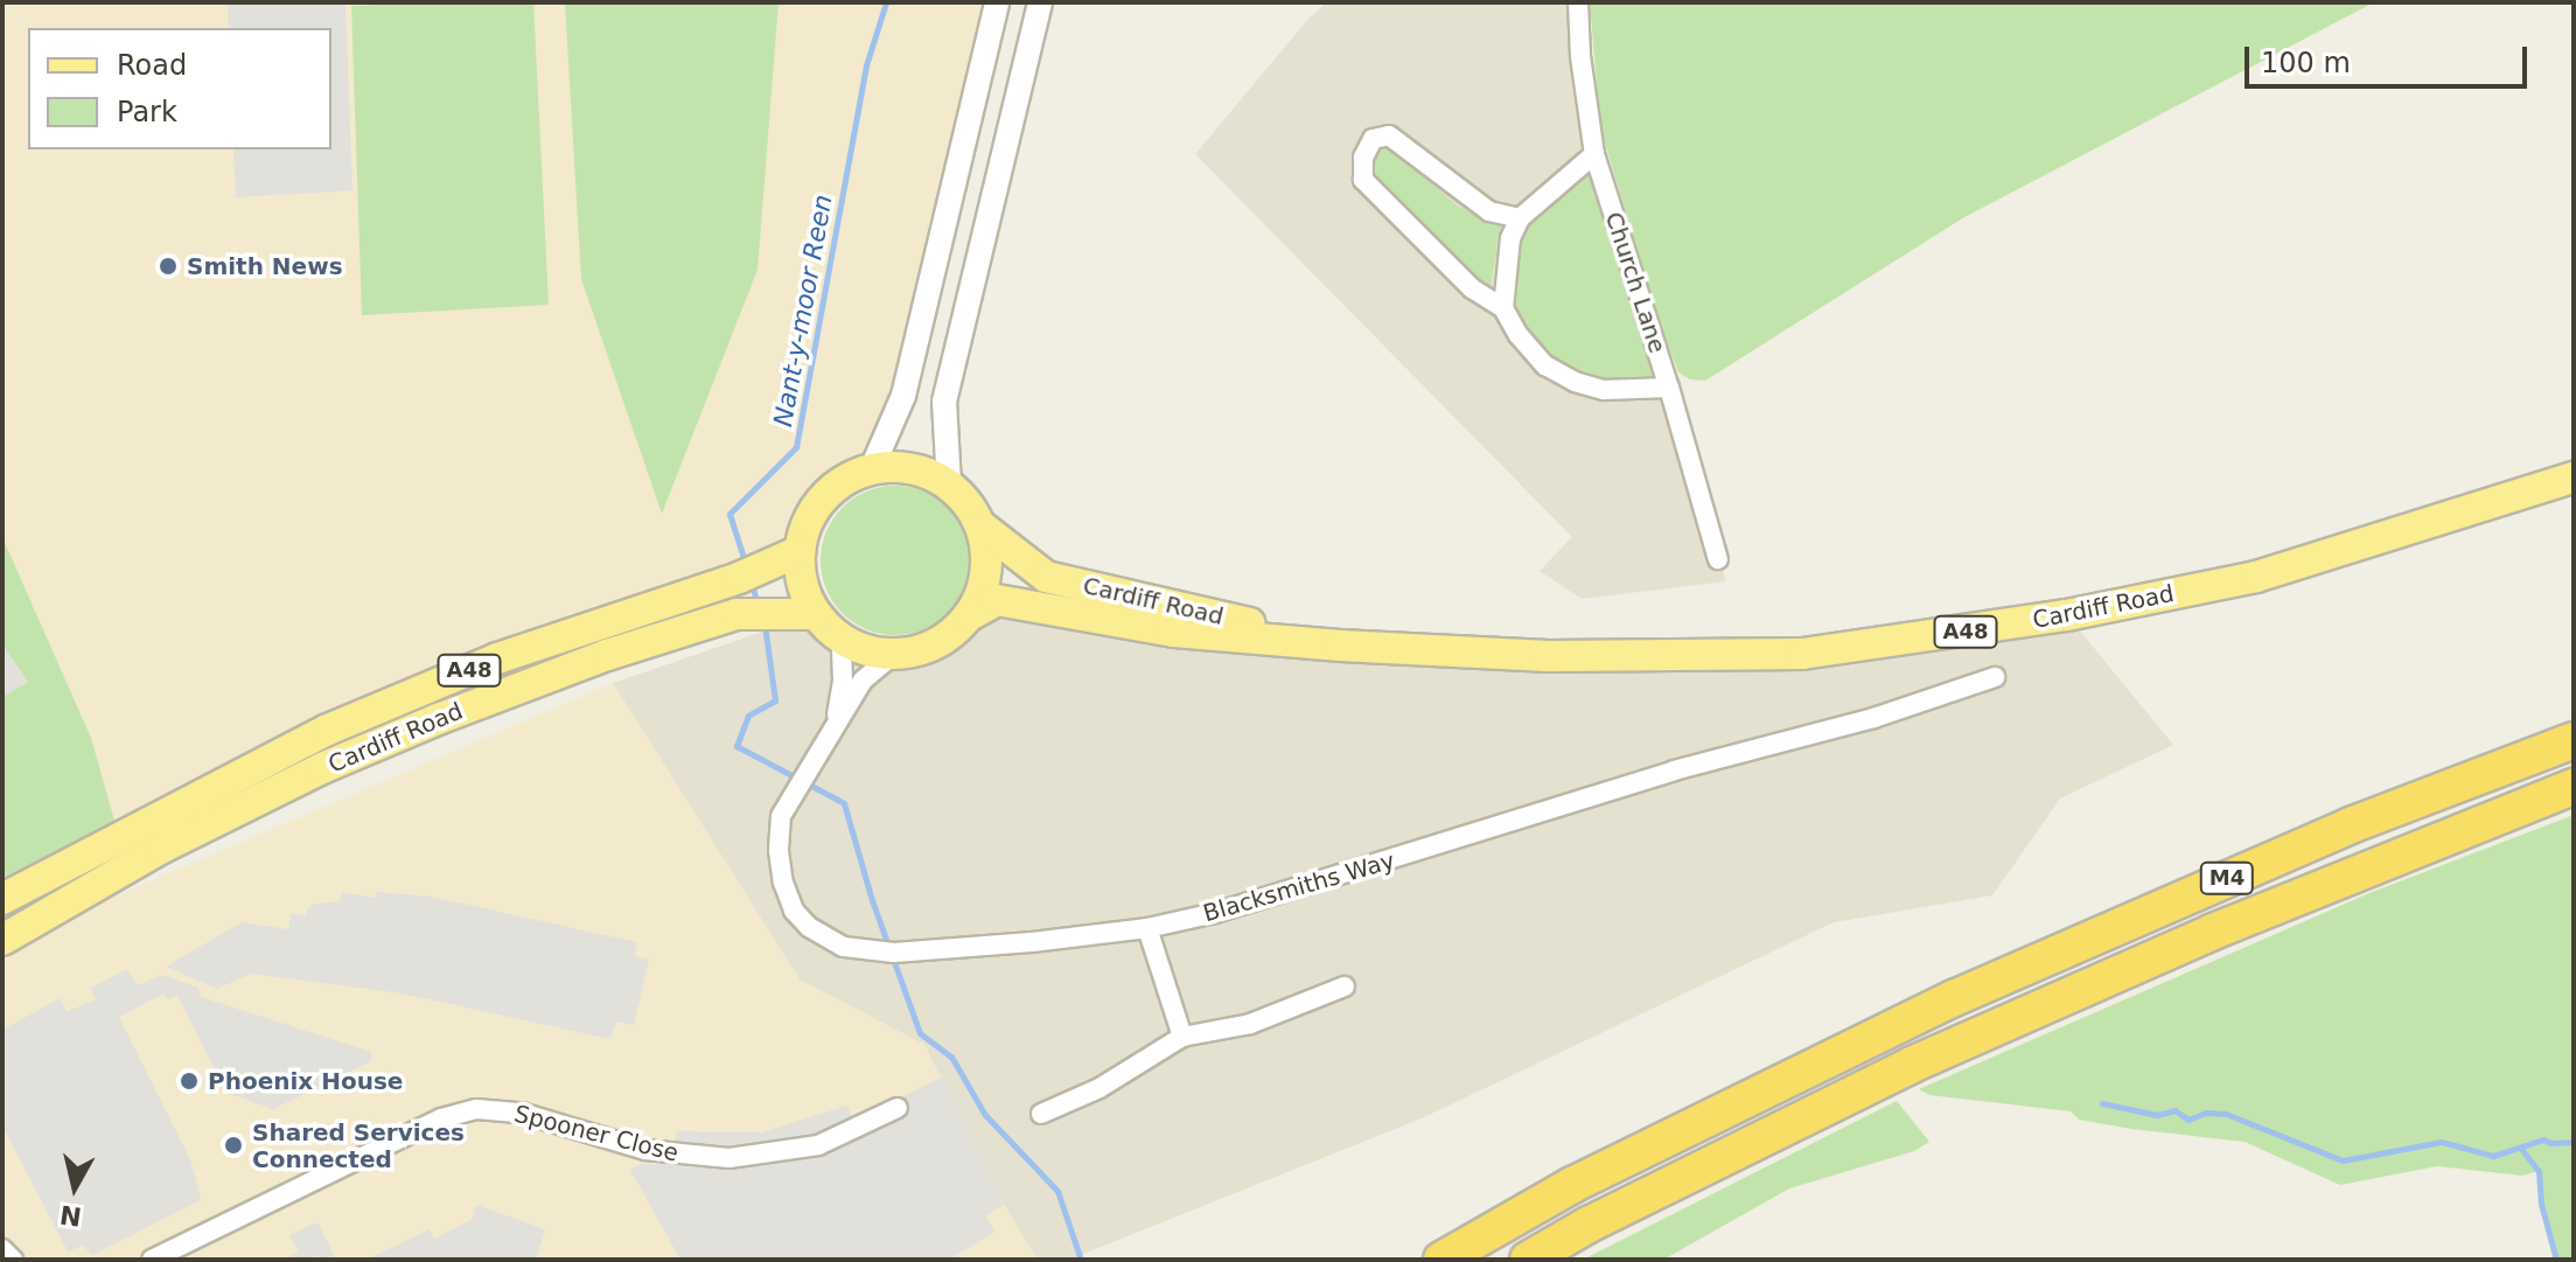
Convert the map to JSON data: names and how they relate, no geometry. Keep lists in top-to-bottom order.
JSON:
{
  "streets": {
    "highway": ["M4"],
    "main road": ["Cardiff Road", "A48"],
    "street": ["Church Lane", "Blacksmiths Way", "Spooner Close"]
  },
  "crossings": [
    ["Cardiff Road", "Blacksmiths Way"]
  ],
  "water": ["Nant-y-moor Reen"],
  "places": ["Smith News", "Phoenix House", "Shared Services Connected"],
  "legend": ["Road", "Park"],
  "scale_bar": "100 m",
  "north": "bottom"
}
